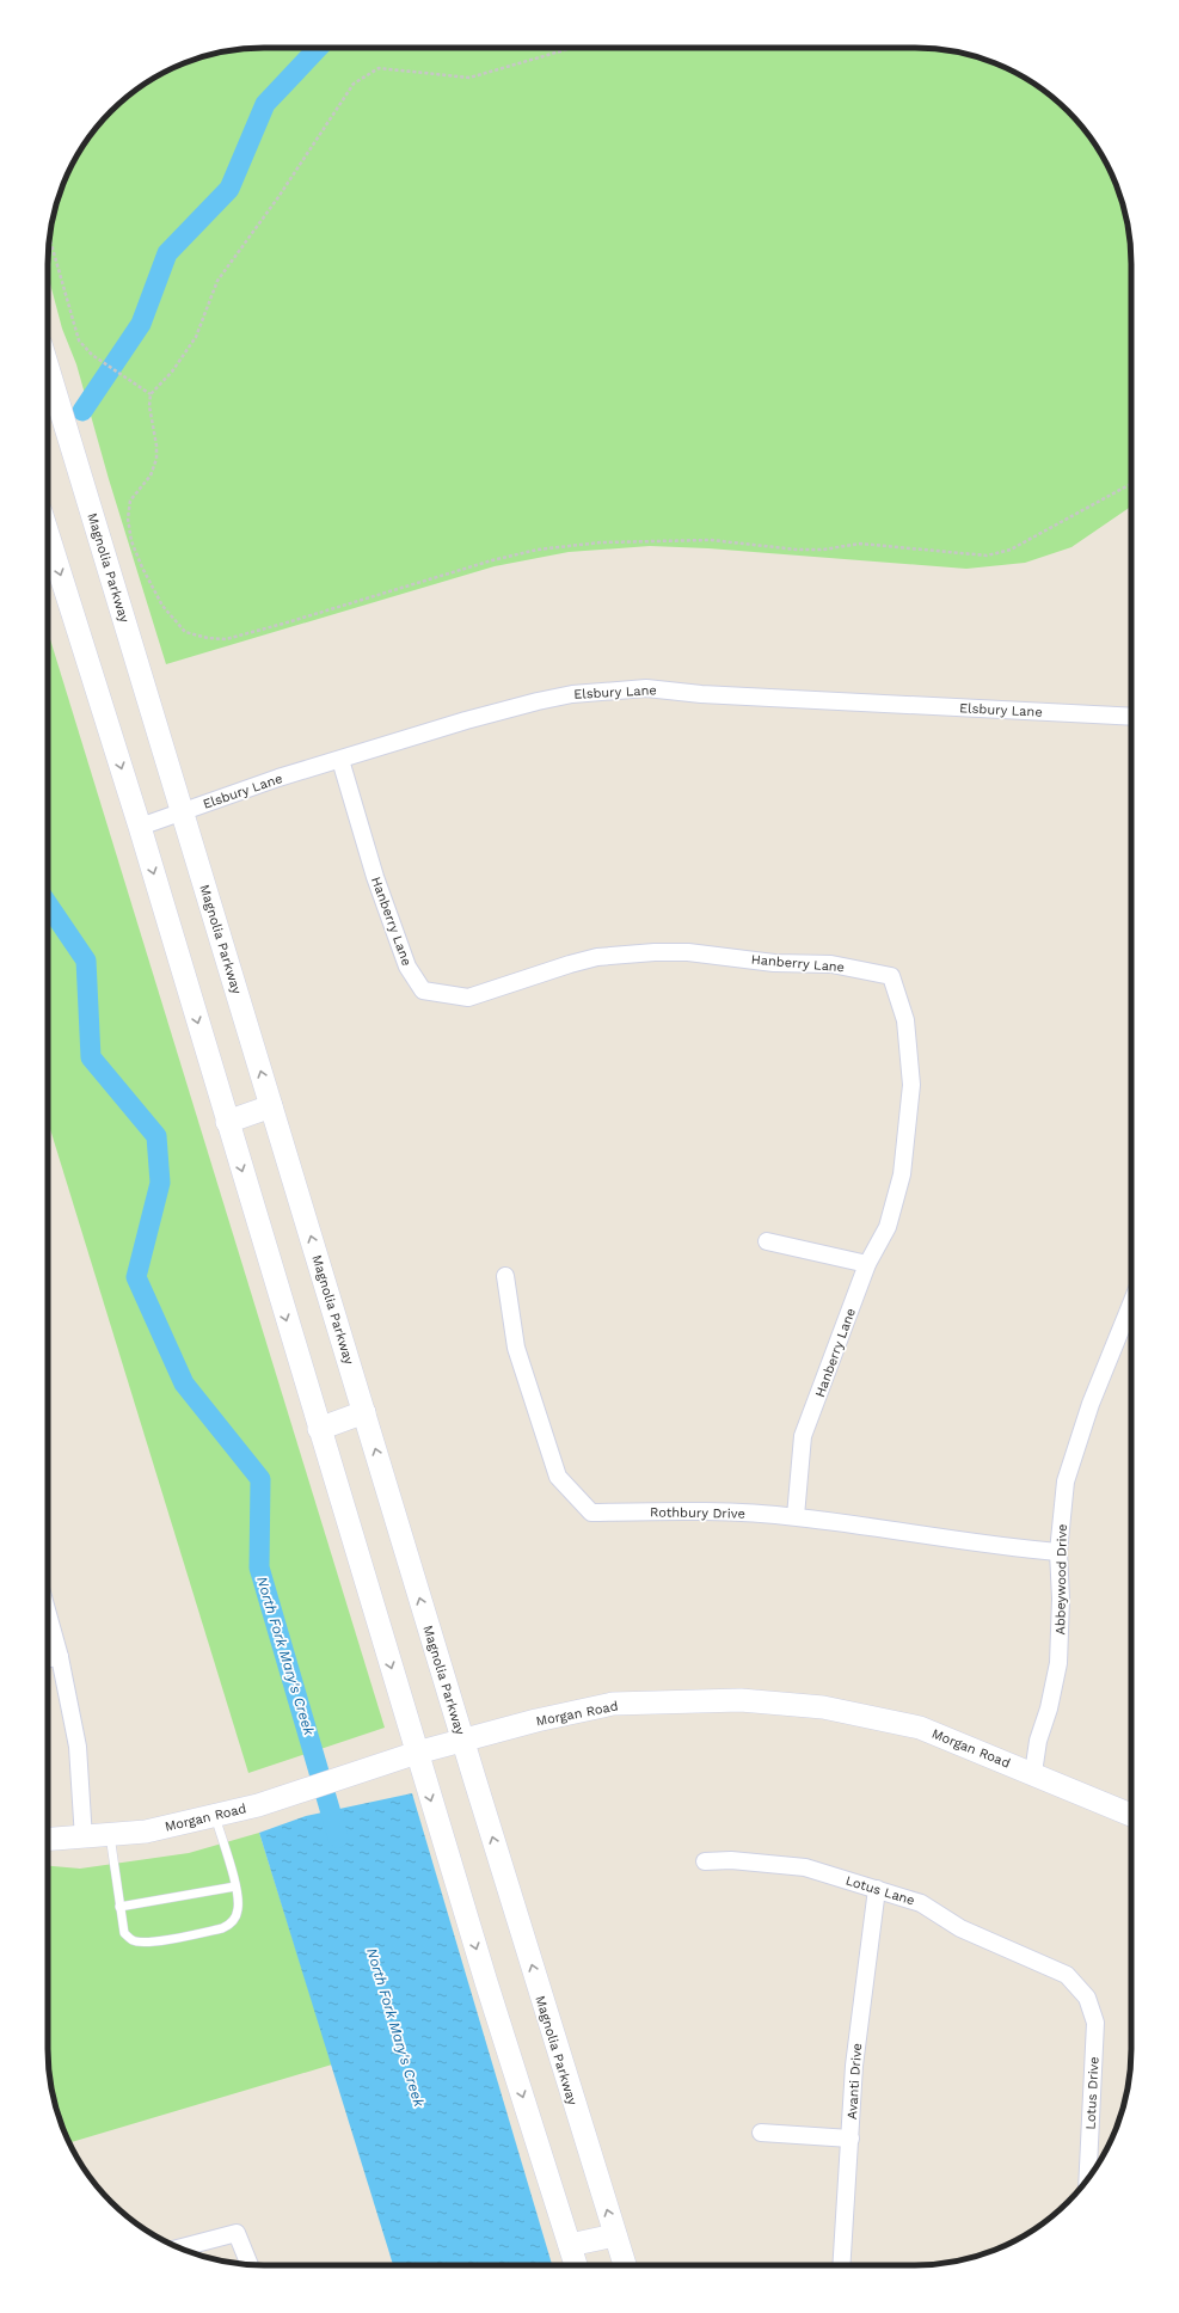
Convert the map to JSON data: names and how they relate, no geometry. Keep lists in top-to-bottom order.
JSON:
{
  "streets": {
    "main road": ["Magnolia Parkway", "Morgan Road"],
    "street": [
      "Elsbury Lane",
      "Hanberry Lane",
      "Rothbury Drive",
      "Abbeywood Drive",
      "Lotus Lane",
      "Avanti Drive",
      "Lotus Drive"
    ]
  },
  "crossings": [
    ["Magnolia Parkway", "Elsbury Lane"],
    ["Magnolia Parkway", "Morgan Road"],
    ["Elsbury Lane", "Hanberry Lane"],
    ["Hanberry Lane", "Rothbury Drive"],
    ["Rothbury Drive", "Abbeywood Drive"],
    ["Abbeywood Drive", "Morgan Road"],
    ["Lotus Lane", "Avanti Drive"],
    ["Lotus Lane", "Lotus Drive"]
  ],
  "water": ["North Fork Mary's Creek"]
}
